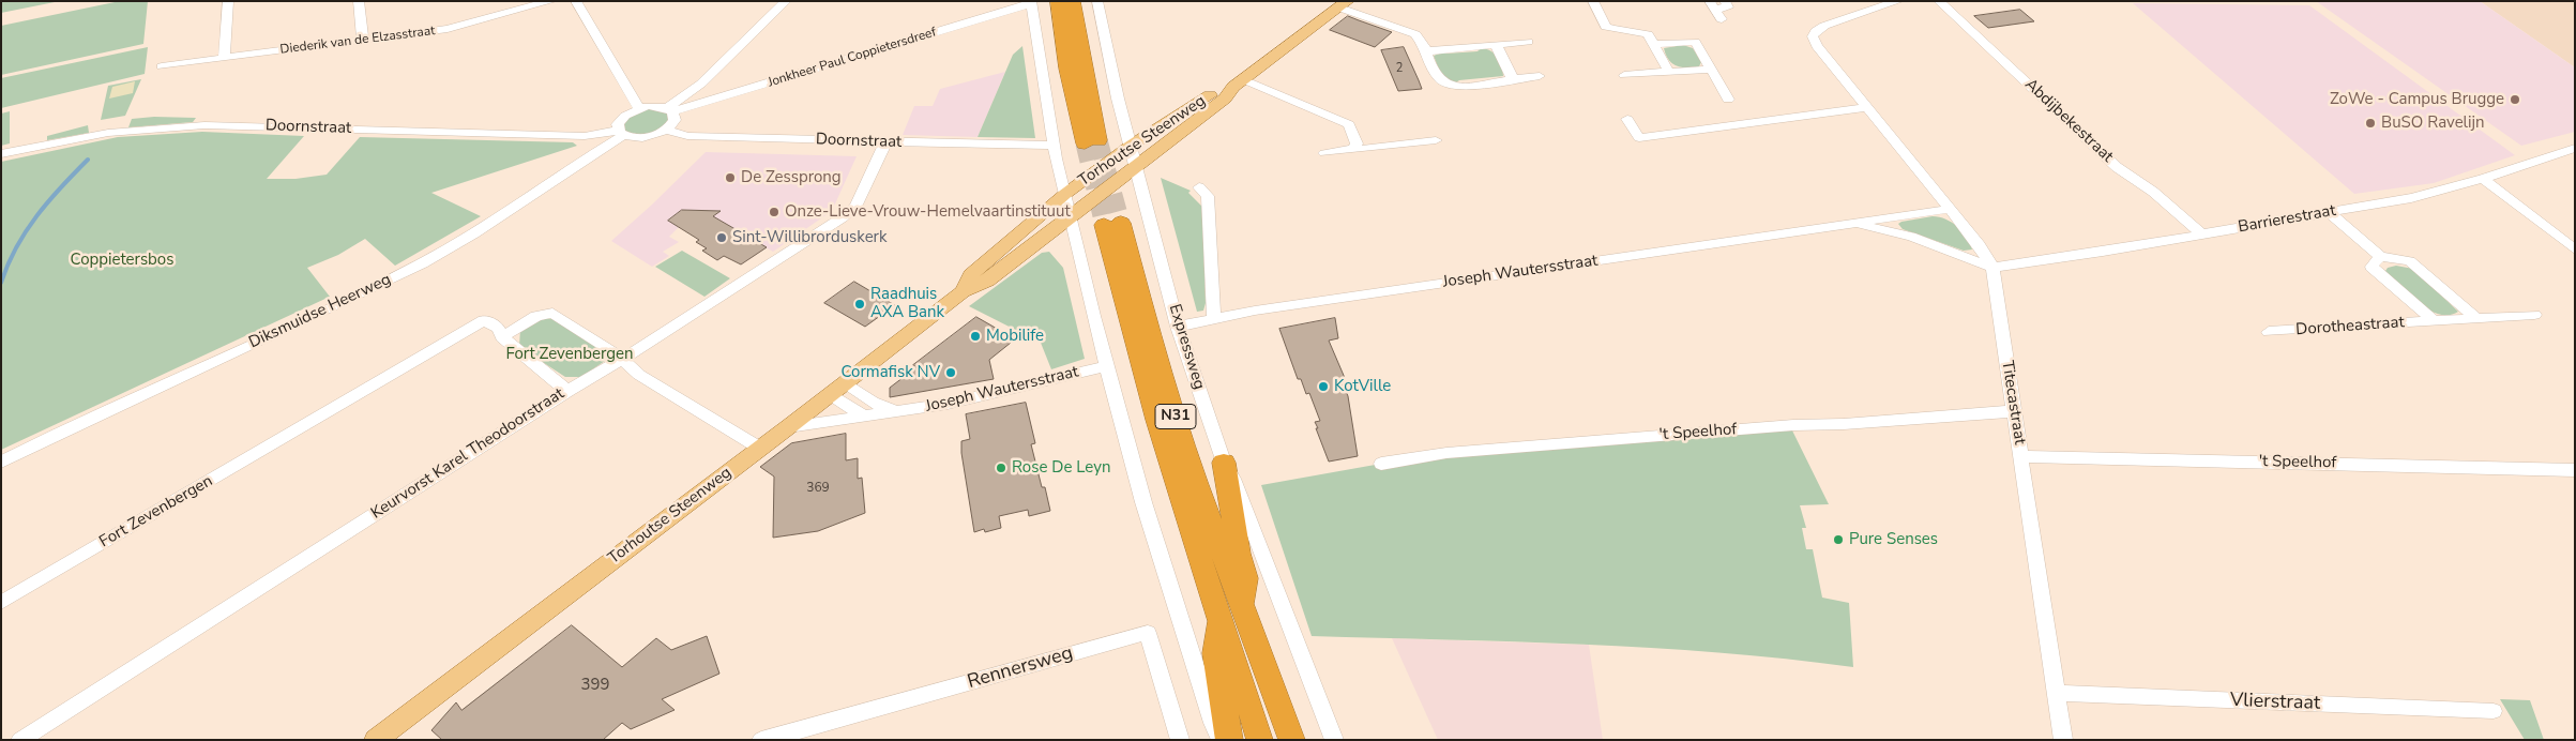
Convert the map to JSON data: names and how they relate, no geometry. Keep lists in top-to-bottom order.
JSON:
{
  "streets": {
    "highway": ["Expressweg", "N31"],
    "main road": ["Torhoutse Steenweg"],
    "street": [
      "Diederik van de Elzasstraat",
      "Jonkheer Paul Coppietersdreef",
      "Abdijbekestraat",
      "Doornstraat",
      "Barrierestraat",
      "Joseph Wautersstraat",
      "Diksmuidse Heerweg",
      "Dorotheastraat",
      "Titecastraat",
      "'t Speelhof",
      "Keurvorst Karel Theodoorstraat",
      "Fort Zevenbergen",
      "Rennersweg",
      "Vlierstraat"
    ]
  },
  "crossings": [
    ["Abdijbekestraat", "Barrierestraat"],
    ["Doornstraat", "Diksmuidse Heerweg"],
    ["Doornstraat", "Keurvorst Karel Theodoorstraat"],
    ["Torhoutse Steenweg", "Joseph Wautersstraat"],
    ["Torhoutse Steenweg", "Expressweg"],
    ["Barrierestraat", "Joseph Wautersstraat"],
    ["Barrierestraat", "Titecastraat"],
    ["Joseph Wautersstraat", "Expressweg"],
    ["Joseph Wautersstraat", "Titecastraat"],
    ["Titecastraat", "'t Speelhof"],
    ["Titecastraat", "Vlierstraat"],
    ["Keurvorst Karel Theodoorstraat", "Fort Zevenbergen"]
  ],
  "parks": ["Coppietersbos", "Fort Zevenbergen"],
  "places": [
    "ZoWe - Campus Brugge",
    "BuSO Ravelijn",
    "De Zessprong",
    "Onze-Lieve-Vrouw-Hemelvaartinstituut",
    "Sint-Willibrorduskerk",
    "Raadhuis AXA Bank",
    "Mobilife",
    "Cormafisk NV",
    "KotVille",
    "Rose De Leyn",
    "Pure Senses"
  ],
  "house_numbers": ["2", "369", "399"]
}
